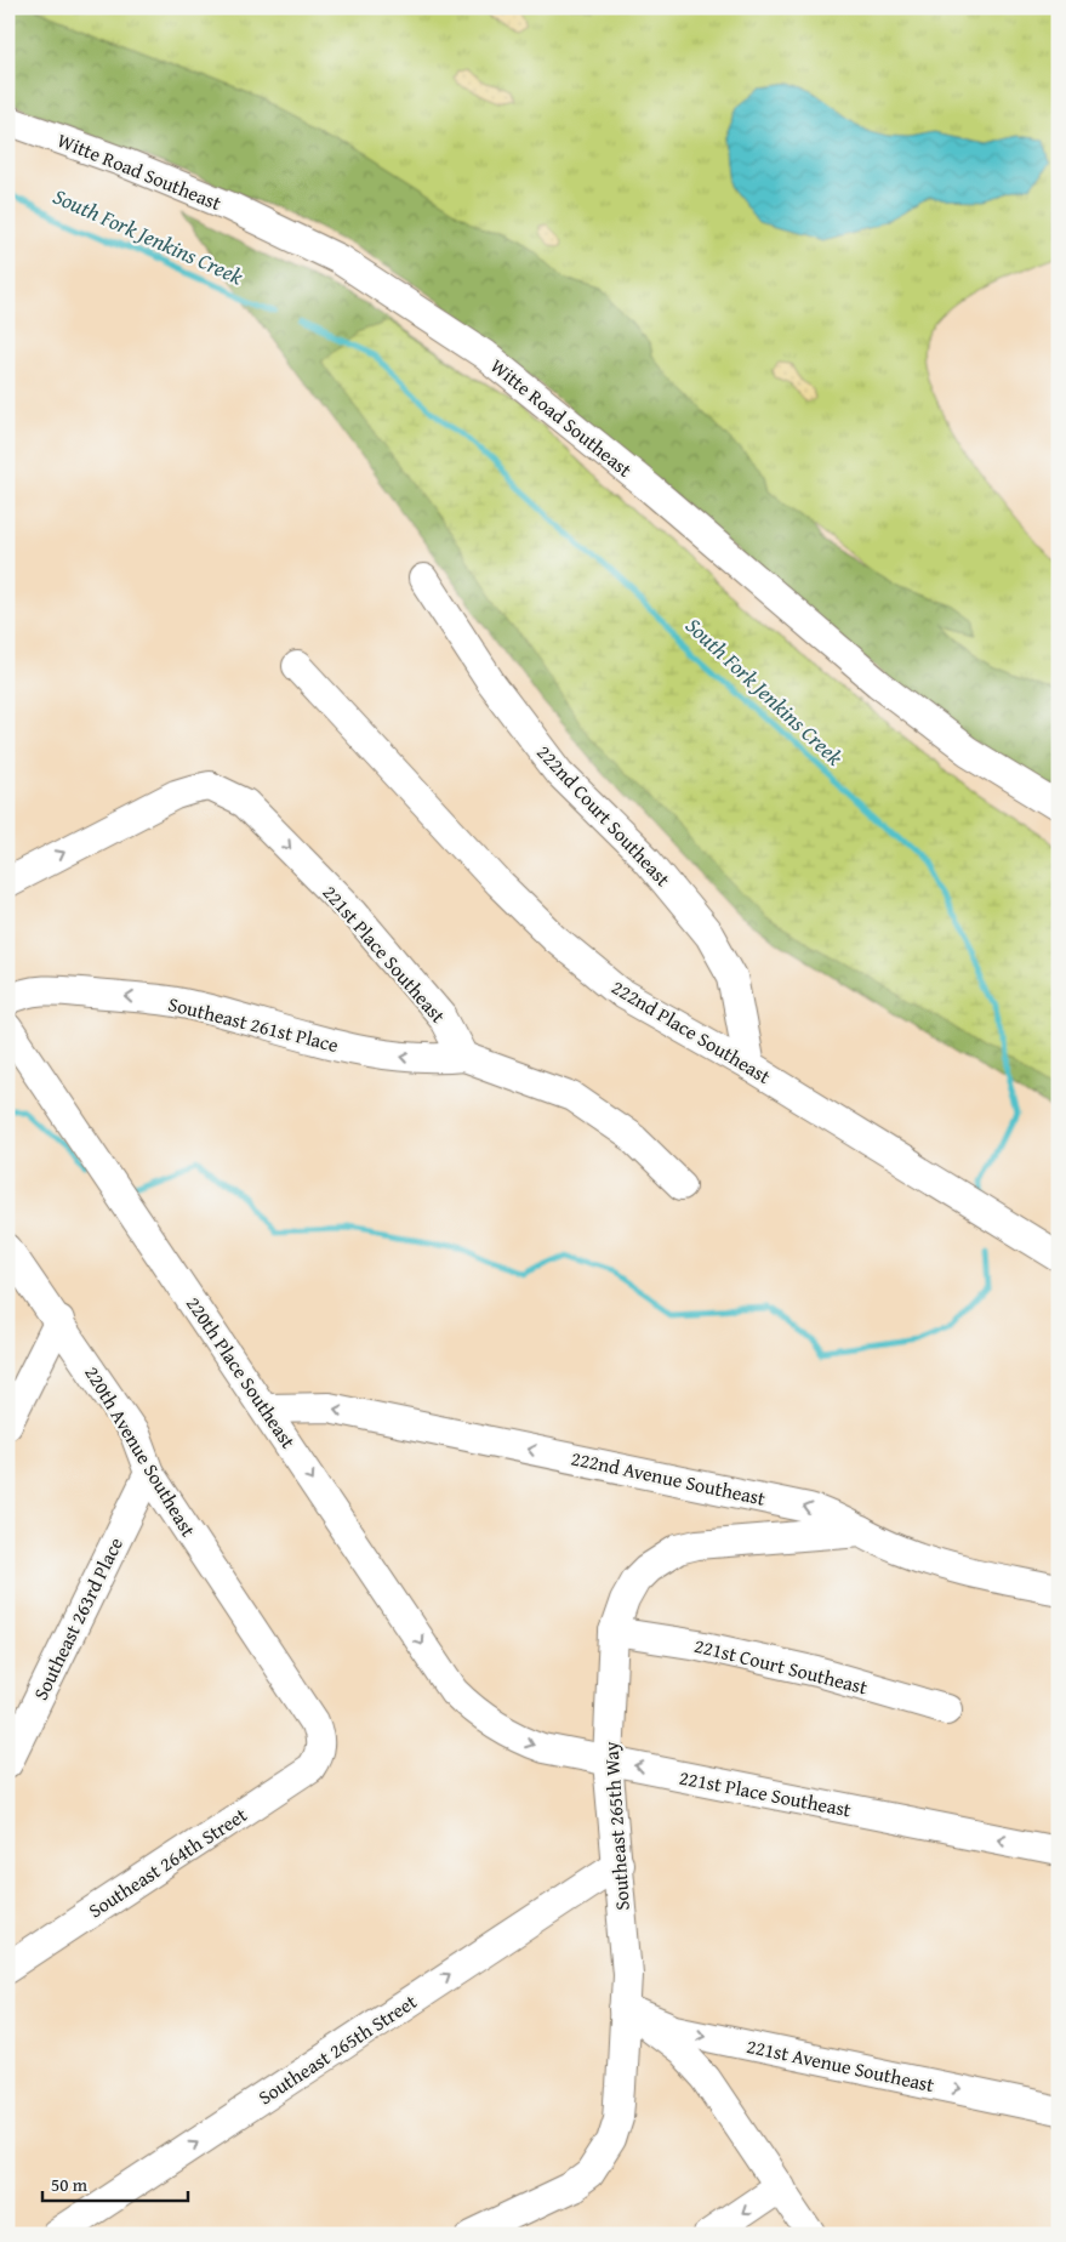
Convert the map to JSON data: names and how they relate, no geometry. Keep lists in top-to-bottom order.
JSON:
{
  "streets": {
    "street": [
      "Witte Road Southeast",
      "222nd Court Southeast",
      "221st Place Southeast",
      "Southeast 261st Place",
      "222nd Place Southeast",
      "220th Place Southeast",
      "220th Avenue Southeast",
      "222nd Avenue Southeast",
      "Southeast 263rd Place",
      "221st Court Southeast",
      "Southeast 265th Way",
      "Southeast 264th Street",
      "Southeast 265th Street",
      "221st Avenue Southeast"
    ]
  },
  "crossings": [
    ["222nd Court Southeast", "222nd Place Southeast"],
    ["221st Place Southeast", "Southeast 261st Place"],
    ["221st Place Southeast", "220th Place Southeast"],
    ["221st Place Southeast", "Southeast 265th Way"],
    ["220th Place Southeast", "222nd Avenue Southeast"],
    ["220th Avenue Southeast", "Southeast 263rd Place"],
    ["220th Avenue Southeast", "Southeast 264th Street"],
    ["222nd Avenue Southeast", "Southeast 265th Way"],
    ["221st Court Southeast", "Southeast 265th Way"],
    ["Southeast 265th Way", "Southeast 265th Street"],
    ["Southeast 265th Way", "221st Avenue Southeast"]
  ],
  "one_way": [
    "Southeast 261st Place",
    "220th Place Southeast",
    "222nd Avenue Southeast",
    "Southeast 265th Street",
    "221st Avenue Southeast"
  ],
  "water": ["South Fork Jenkins Creek"],
  "scale_bar": "50 m"
}
